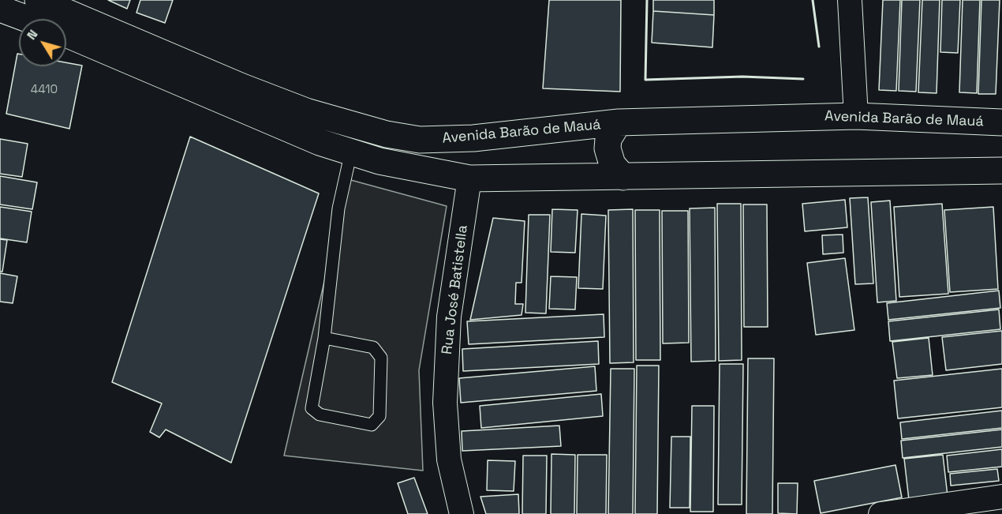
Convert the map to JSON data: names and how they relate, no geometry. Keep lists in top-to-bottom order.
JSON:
{
  "streets": {
    "main road": ["Avenida Barão de Mauá"],
    "street": ["Rua José Batistella"]
  },
  "house_numbers": ["4410"],
  "north": "top left"
}
